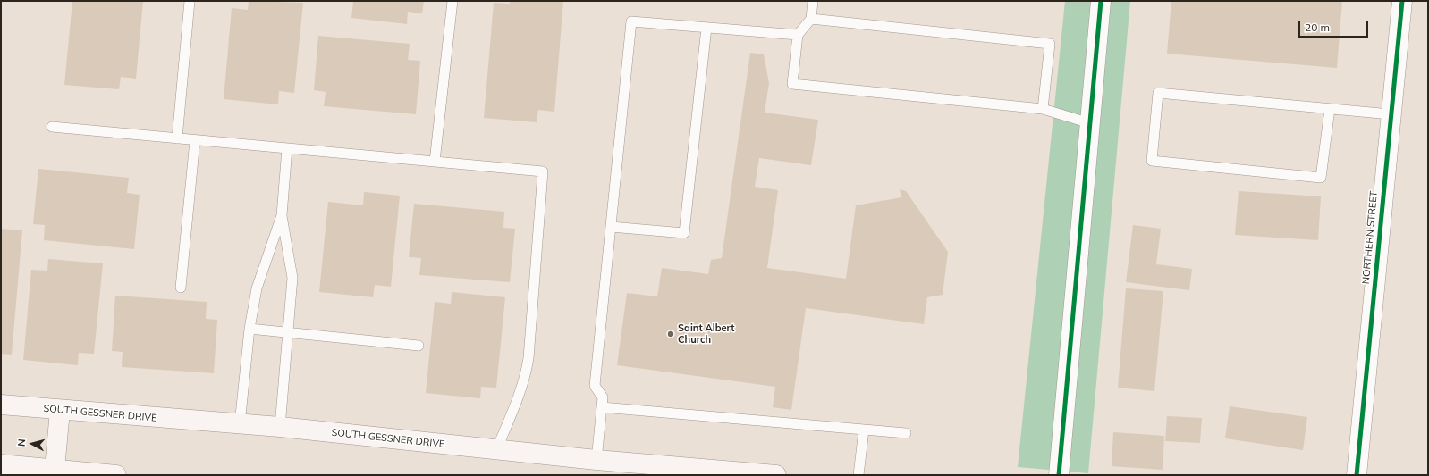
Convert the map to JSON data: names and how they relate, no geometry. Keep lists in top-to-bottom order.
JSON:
{
  "streets": {
    "main road": ["SOUTH GESSNER DRIVE"],
    "street": ["NORTHERN STREET"]
  },
  "places": ["Saint Albert Church"],
  "scale_bar": "20 m",
  "north": "left"
}
